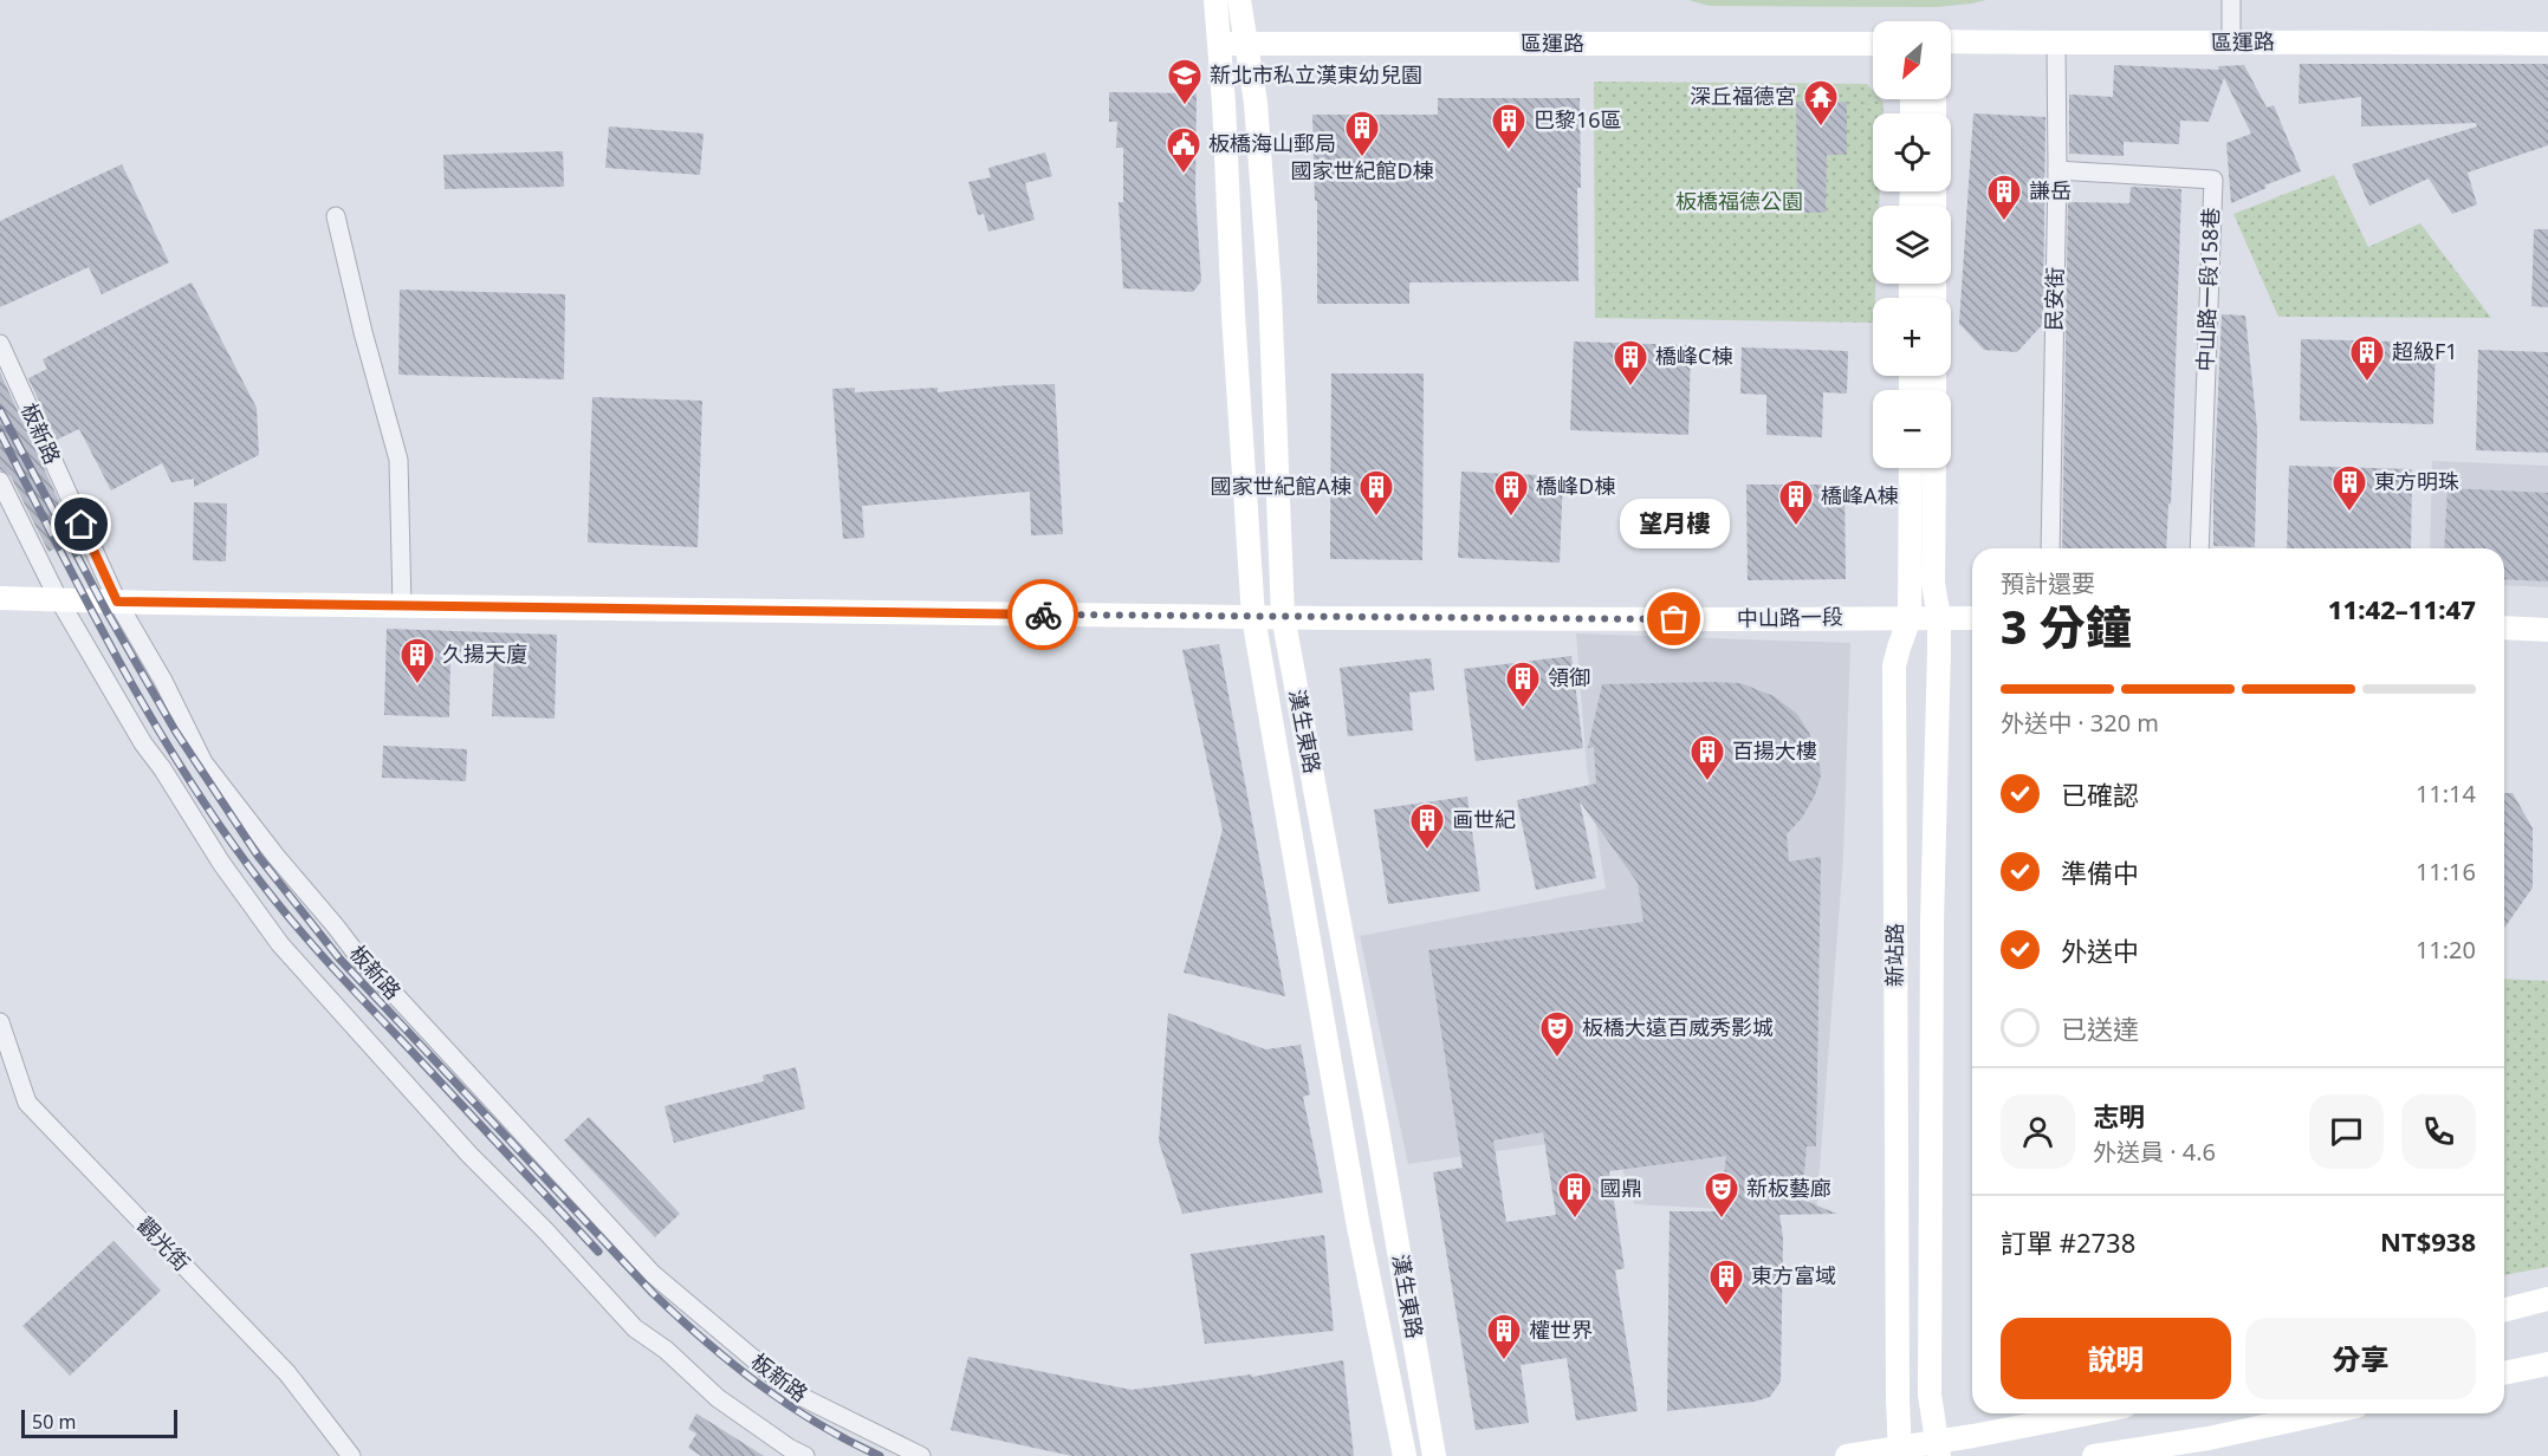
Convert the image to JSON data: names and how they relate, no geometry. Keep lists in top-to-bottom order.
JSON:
{
  "streets": {
    "street": [
      "區運路",
      "中山路一段158巷",
      "民安街",
      "板新路",
      "中山路一段",
      "漢生東路",
      "新站路",
      "觀光街"
    ]
  },
  "crossings": [
    ["區運路", "民安街"],
    ["區運路", "漢生東路"],
    ["中山路一段158巷", "民安街"],
    ["板新路", "中山路一段"],
    ["中山路一段", "漢生東路"],
    ["中山路一段", "新站路"]
  ],
  "parks": ["板橋福德公園"],
  "places": {
    "school or university": ["新北市私立漢東幼兒園"],
    "temple": ["深丘福德宮"],
    "building": [
      "巴黎16區",
      "國家世紀館D棟",
      "謙岳",
      "超級F1",
      "橋峰C棟",
      "東方明珠",
      "國家世紀館A棟",
      "橋峰D棟",
      "橋峰A棟",
      "久揚天廈",
      "領御",
      "百揚大樓",
      "画世紀",
      "國鼎",
      "東方富域",
      "權世界"
    ],
    "public building": ["板橋海山郵局"],
    "other": ["望月樓"],
    "theatre": ["板橋大遠百威秀影城", "新板藝廊"]
  },
  "scale_bar": "50 m",
  "north": "bottom left",
  "page": {
    "map_buttons": ["+", "−"],
    "bubble": "望月樓",
    "heading": ["3 分鐘", "預計還要", "11:42–11:47"],
    "panel": [
      "志明",
      "外送員 · 4.6",
      "訂單 #2738",
      "NT$938"
    ],
    "bar": "外送中 · 320 m",
    "list": [
      ["已確認", "11:14"],
      ["準備中", "11:16"],
      ["外送中", "11:20"],
      "已送達"
    ],
    "buttons": ["說明", "分享"],
    "scale": "50 m"
  }
}
